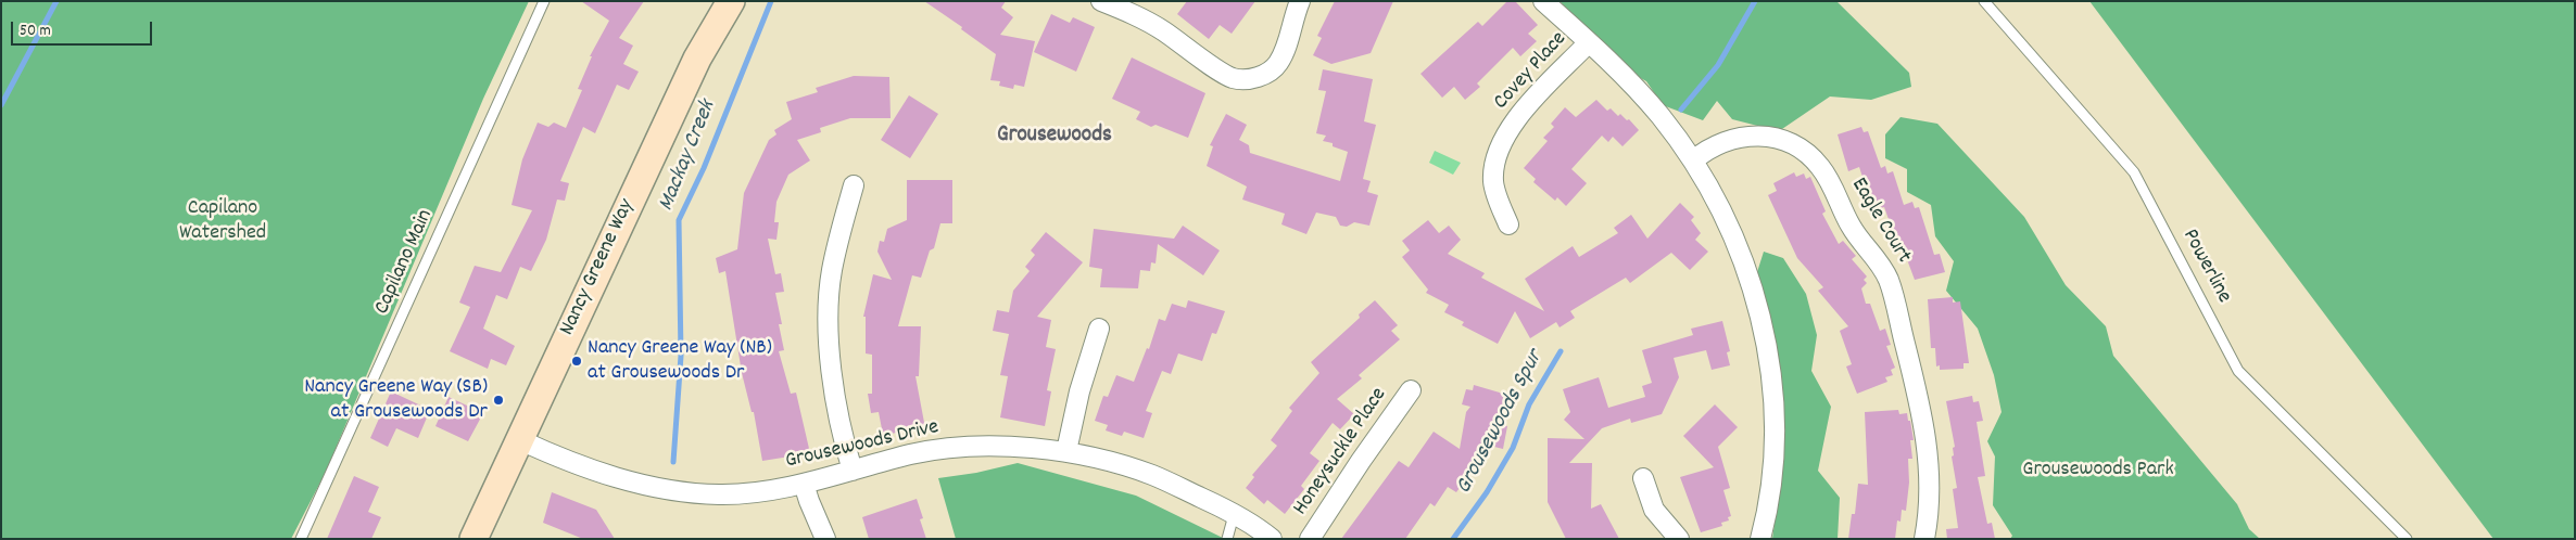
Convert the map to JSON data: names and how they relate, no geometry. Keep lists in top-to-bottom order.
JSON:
{
  "streets": {
    "street": [
      "Covey Place",
      "Eagle Court",
      "Nancy Greene Way",
      "Grousewoods Drive",
      "Honeysuckle Place"
    ],
    "lane": ["Capilano Main", "Powerline"]
  },
  "crossings": [
    ["Nancy Greene Way", "Grousewoods Drive"]
  ],
  "districts": ["Grousewoods"],
  "water": ["Mackay Creek", "Grousewoods Spur"],
  "parks": ["Capilano Watershed", "Grousewoods Park"],
  "places": ["Nancy Greene Way (NB) at Grousewoods Dr", "Nancy Greene Way (SB) at Grousewoods Dr"],
  "scale_bar": "50 m"
}
